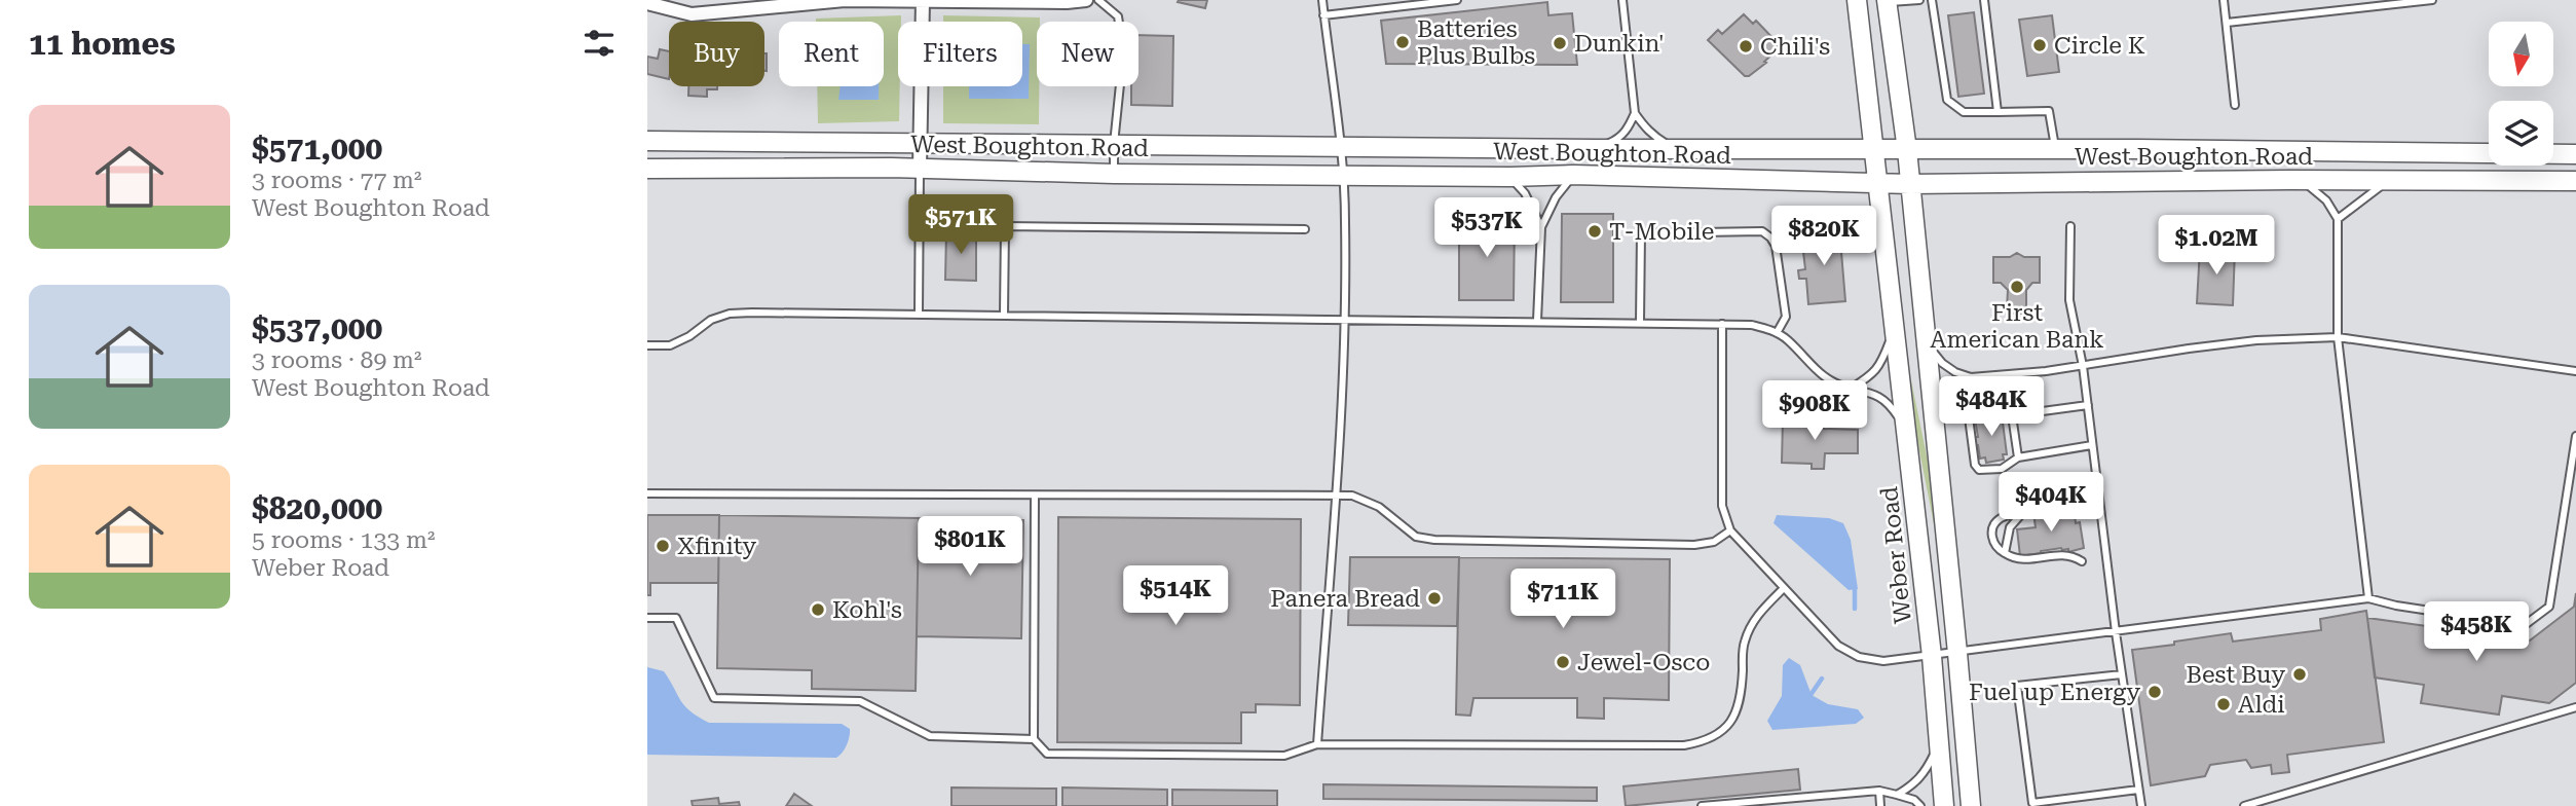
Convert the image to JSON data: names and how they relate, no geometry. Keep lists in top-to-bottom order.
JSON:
{
  "streets": {
    "main road": ["West Boughton Road", "Weber Road"]
  },
  "crossings": [
    ["West Boughton Road", "Weber Road"]
  ],
  "places": [
    "Batteries Plus Bulbs",
    "Dunkin'",
    "Circle K",
    "Chili's",
    "T-Mobile",
    "First American Bank",
    "Xfinity",
    "Panera Bread",
    "Kohl's",
    "Jewel-Osco",
    "Best Buy",
    "Fuel up Energy",
    "Aldi"
  ],
  "north": "bottom",
  "page": {
    "heading": "11 homes",
    "chip": [
      "Buy",
      "Rent",
      "Filters",
      "New"
    ],
    "list": [
      {
        "name": "$571,000",
        "note": "3 rooms · 77 m² · West Boughton Road"
      },
      {
        "name": "$537,000",
        "note": "3 rooms · 89 m² · West Boughton Road"
      },
      {
        "name": "$820,000",
        "note": "5 rooms · 133 m² · Weber Road"
      }
    ],
    "price": [
      "$571K",
      "$537K",
      "$820K",
      "$1.02M",
      "$484K",
      "$908K",
      "$404K",
      "$801K",
      "$514K",
      "$711K",
      "$458K"
    ]
  }
}
